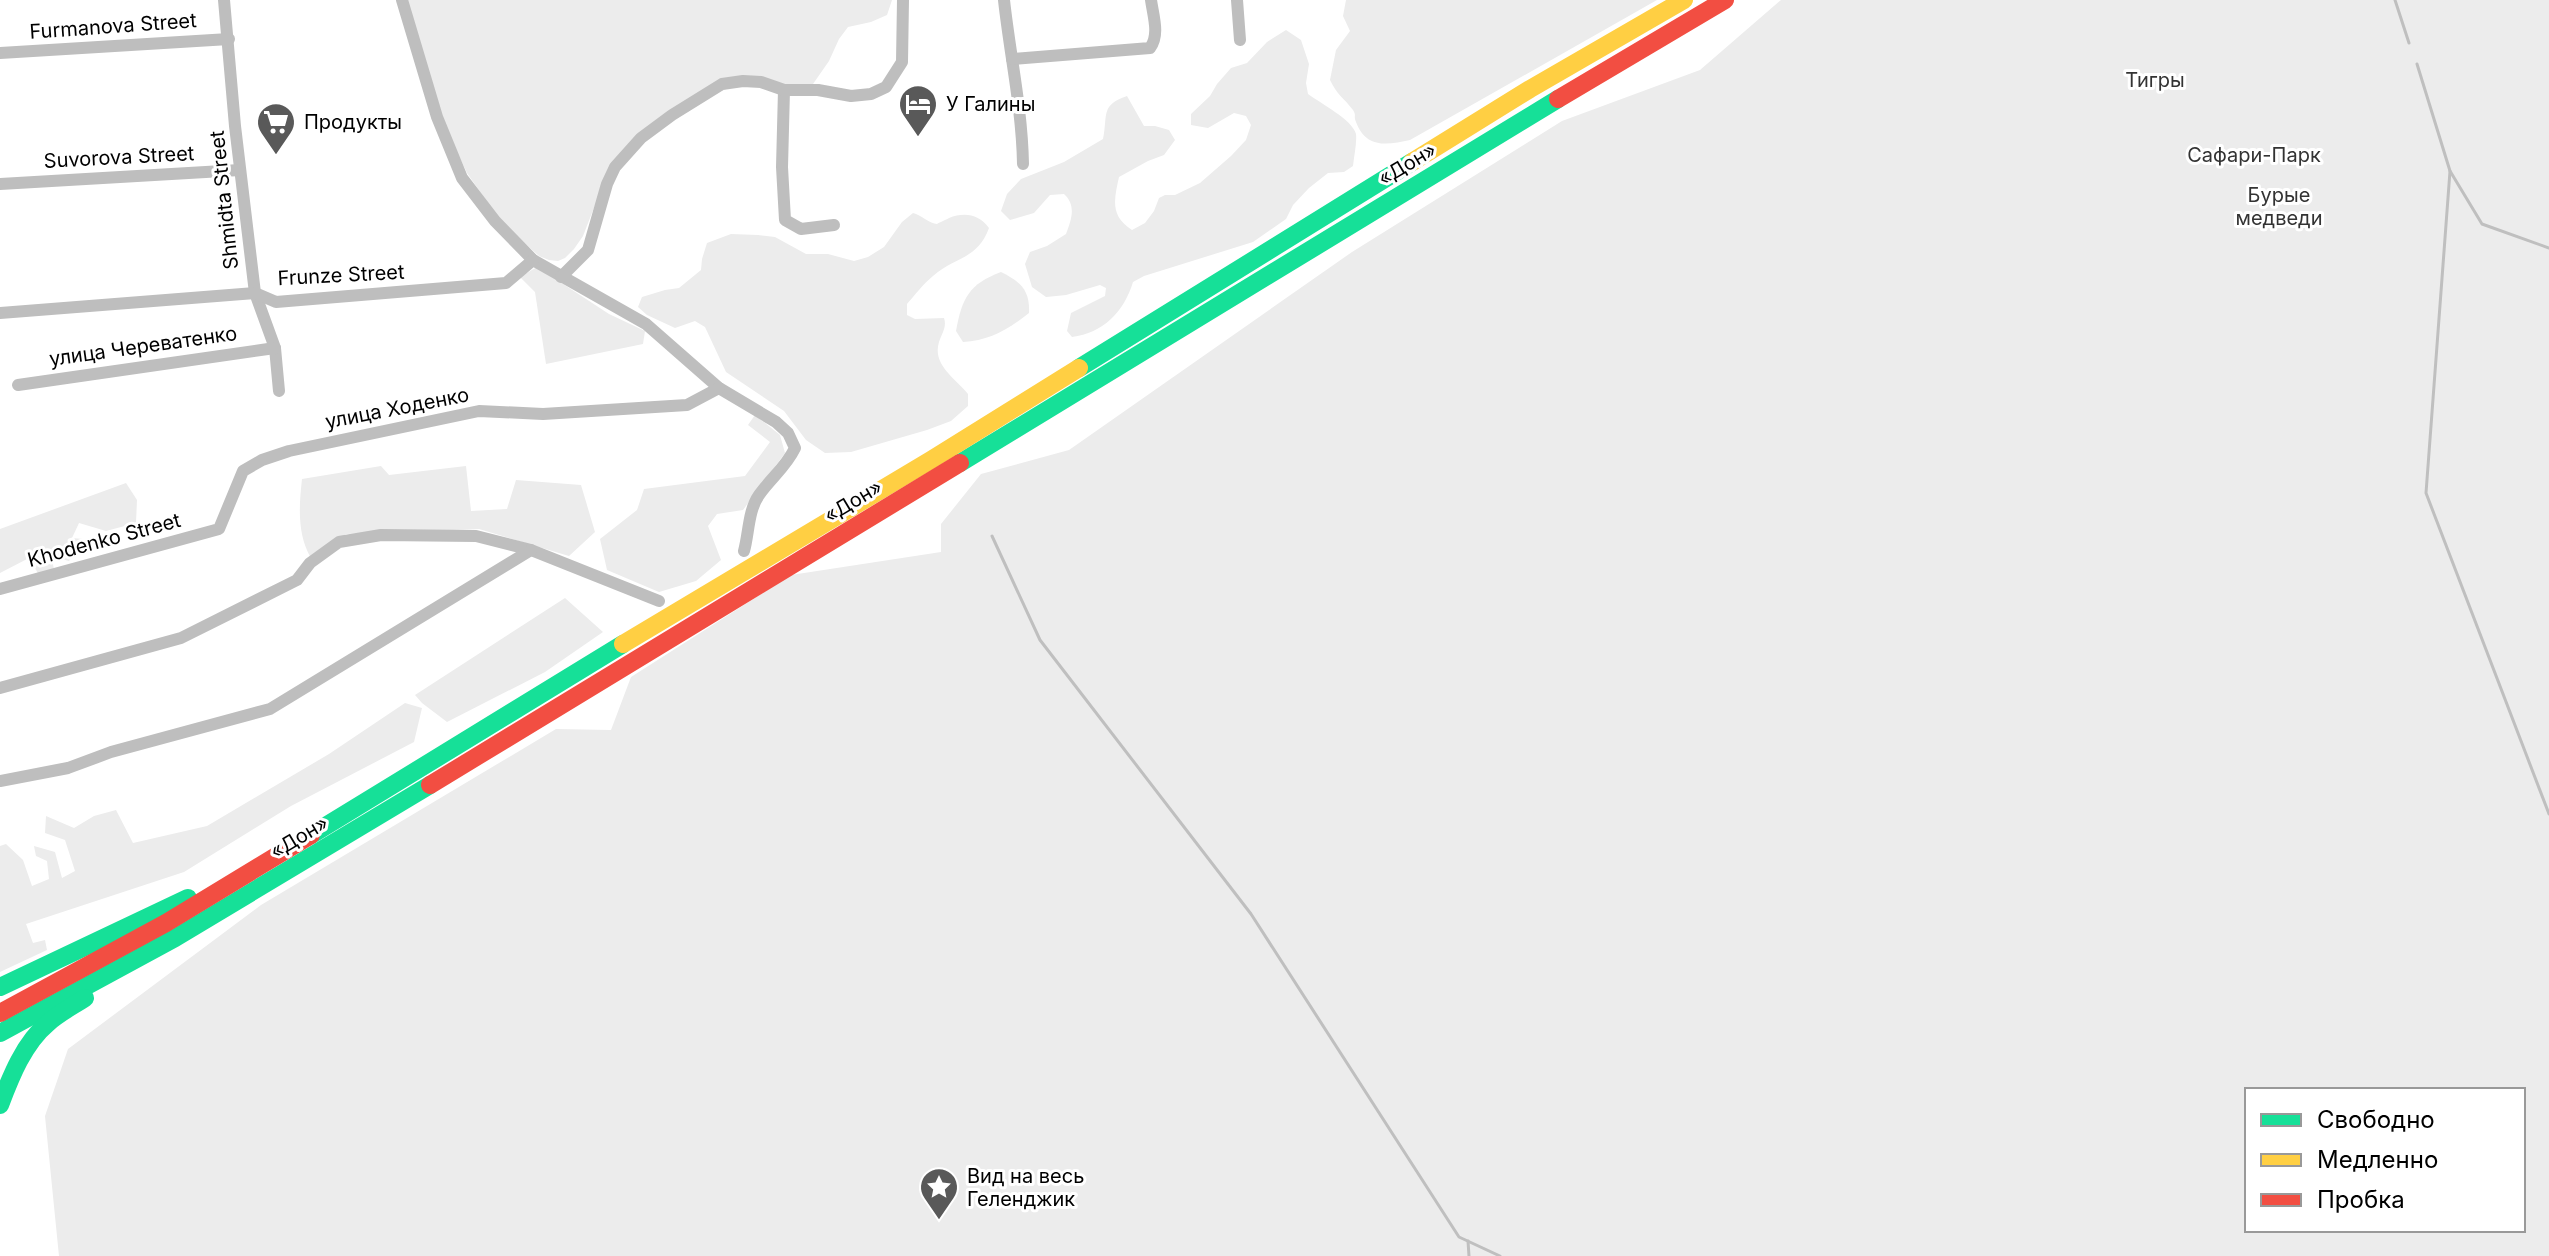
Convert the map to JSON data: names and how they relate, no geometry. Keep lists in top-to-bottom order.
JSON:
{
  "streets": {
    "main road": ["«Дон»"],
    "street": [
      "Furmanova Street",
      "Suvorova Street",
      "Shmidta Street",
      "Frunze Street",
      "улица Череватенко",
      "улица Ходенко"
    ]
  },
  "crossings": [
    ["Furmanova Street", "Shmidta Street"],
    ["Suvorova Street", "Shmidta Street"],
    ["Shmidta Street", "Frunze Street"],
    ["Shmidta Street", "улица Череватенко"]
  ],
  "parks": ["Тигры", "Сафари-Парк", "Бурые медведи"],
  "places": {
    "hotel": ["У Галины"],
    "supermarket": ["Продукты"],
    "place": ["Вид на весь Геленджик"]
  },
  "legend": ["Свободно", "Медленно", "Пробка"]
}
